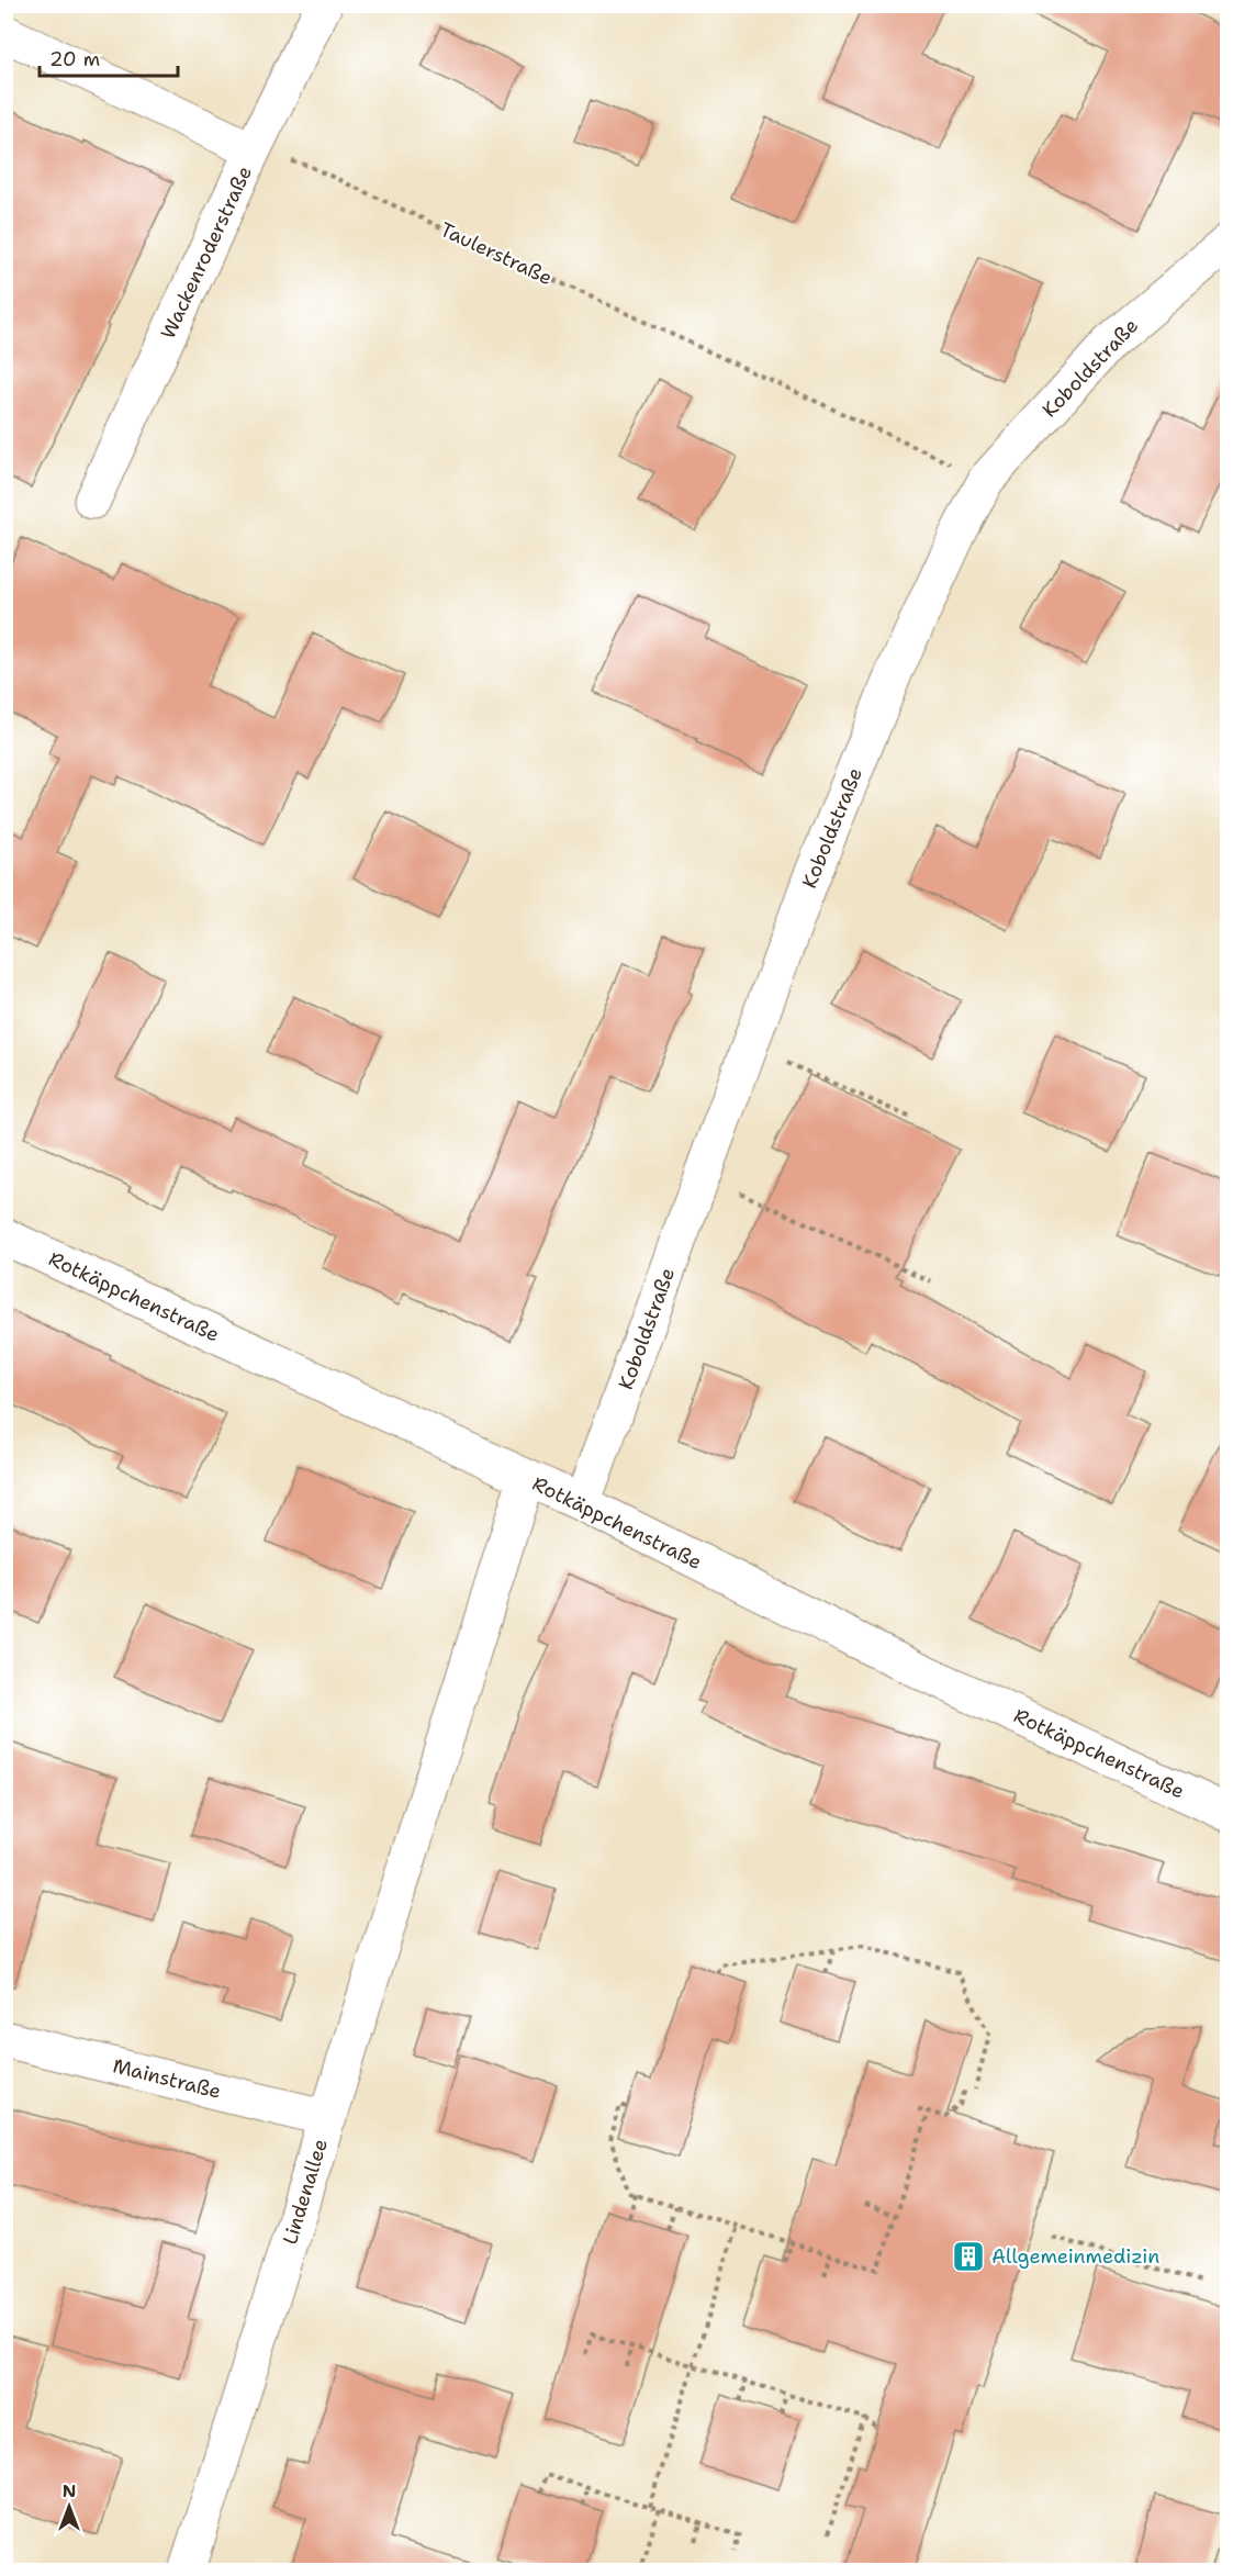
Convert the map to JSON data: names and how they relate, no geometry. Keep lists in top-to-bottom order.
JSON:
{
  "streets": {
    "street": [
      "Wackenroderstraße",
      "Koboldstraße",
      "Rotkäppchenstraße",
      "Mainstraße",
      "Lindenallee"
    ],
    "path": ["Taulerstraße"]
  },
  "crossings": [
    ["Wackenroderstraße", "Taulerstraße"],
    ["Taulerstraße", "Koboldstraße"],
    ["Koboldstraße", "Rotkäppchenstraße"],
    ["Rotkäppchenstraße", "Lindenallee"],
    ["Mainstraße", "Lindenallee"]
  ],
  "places": {
    "building": ["Allgemeinmedizin"]
  },
  "scale_bar": "20 m",
  "north": "top"
}
